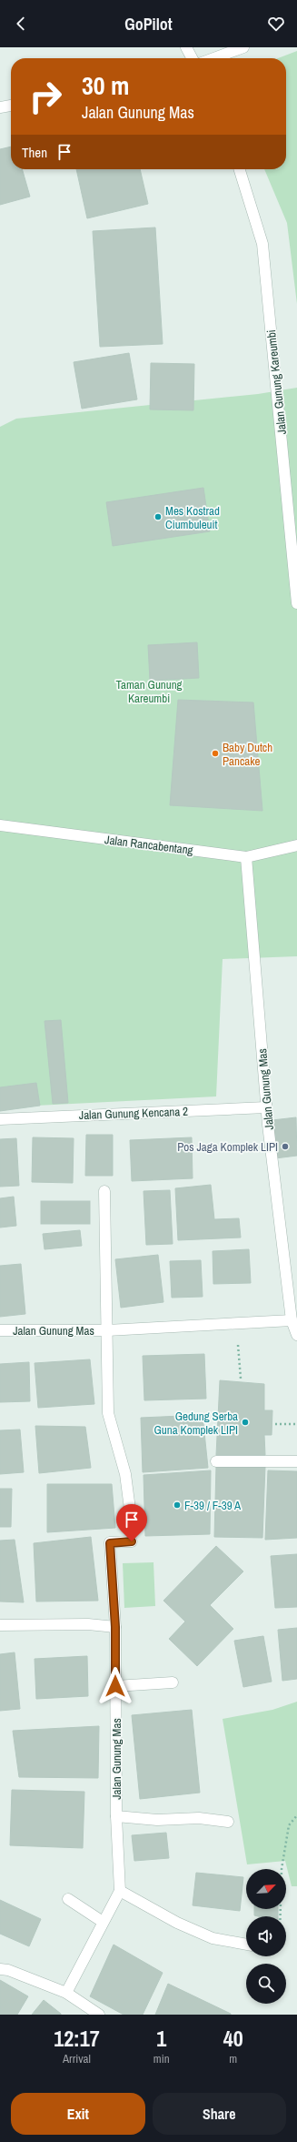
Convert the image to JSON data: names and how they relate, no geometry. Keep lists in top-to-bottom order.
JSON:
{
  "streets": {
    "street": [
      "Jalan Gunung Kareumbi",
      "Jalan Rancabentang",
      "Jalan Gunung Mas",
      "Jalan Gunung Kencana 2"
    ]
  },
  "crossings": [
    ["Jalan Rancabentang", "Jalan Gunung Mas"],
    ["Jalan Gunung Mas", "Jalan Gunung Kencana 2"]
  ],
  "parks": ["Taman Gunung Kareumbi"],
  "places": [
    "Mes Kostrad Ciumbuleuit",
    "Baby Dutch Pancake",
    "Pos Jaga Komplek LIPI",
    "Gedung Serba Guna Komplek LIPI",
    "F-39 / F-39 A"
  ],
  "north": "top right",
  "page": {
    "header": "GoPilot",
    "turn": ["30 m", "Jalan Gunung Mas"],
    "then": "Then",
    "eta": [
      "12:17",
      "Arrival",
      "1",
      "min",
      "40",
      "m"
    ],
    "buttons": ["Exit", "Share"]
  }
}
